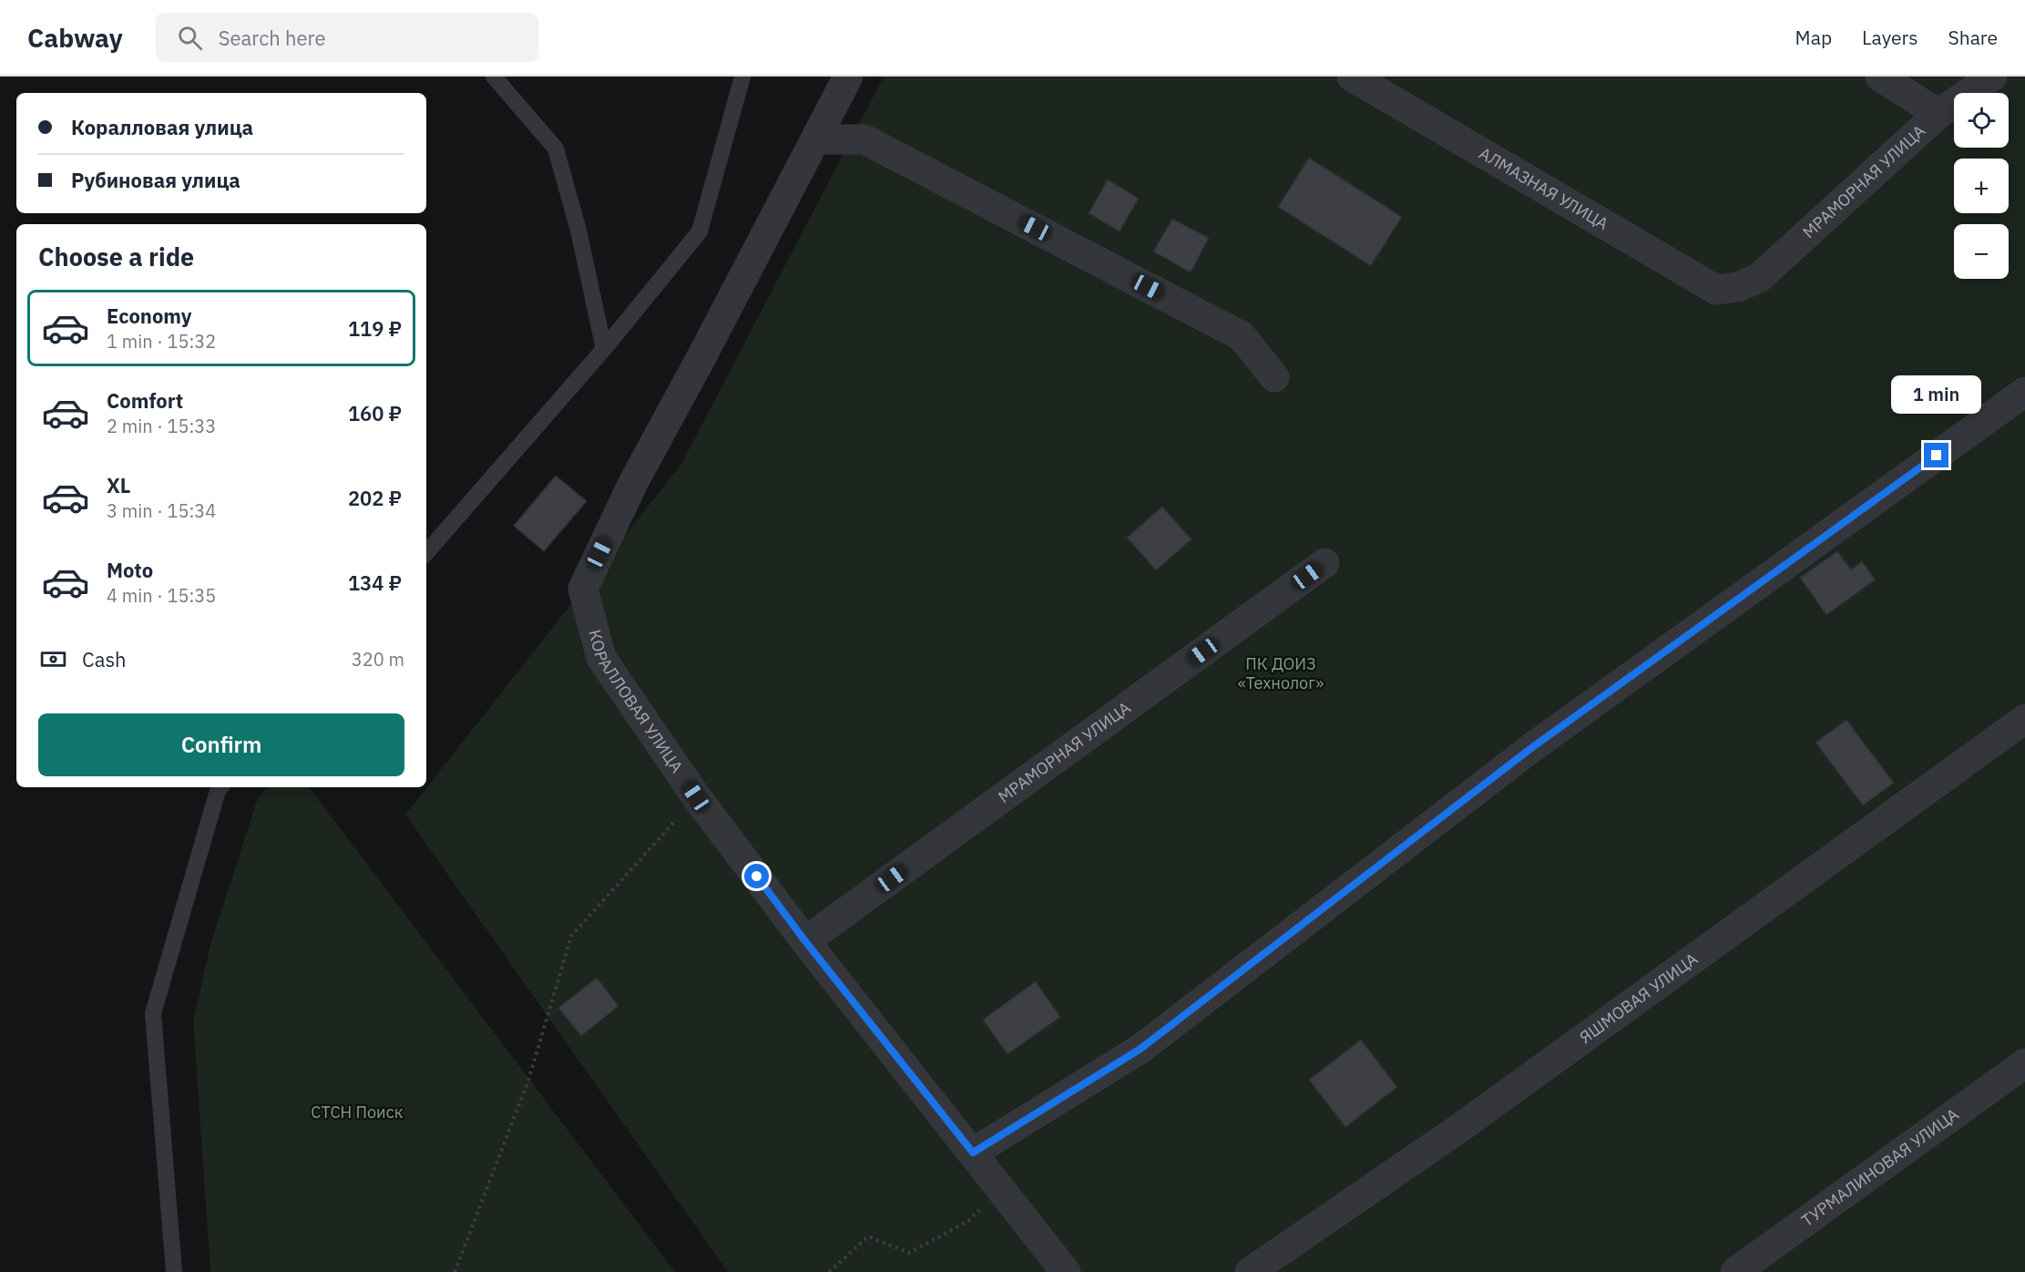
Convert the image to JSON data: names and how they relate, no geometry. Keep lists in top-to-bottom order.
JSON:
{
  "streets": {
    "street": [
      "МРАМОРНАЯ УЛИЦА",
      "АЛМАЗНАЯ УЛИЦА",
      "КОРАЛЛОВАЯ УЛИЦА",
      "ЯШМОВАЯ УЛИЦА",
      "ТУРМАЛИНОВАЯ УЛИЦА"
    ]
  },
  "crossings": [
    ["МРАМОРНАЯ УЛИЦА", "АЛМАЗНАЯ УЛИЦА"],
    ["МРАМОРНАЯ УЛИЦА", "КОРАЛЛОВАЯ УЛИЦА"]
  ],
  "parks": ["ПК ДОИЗ «Технолог»", "СТСН Поиск"],
  "page": {
    "header": "Cabway",
    "search": "Search here",
    "nav": ["Map", "Layers", "Share"],
    "map_buttons": ["+", "−"],
    "banner": ["Коралловая улица", "Рубиновая улица"],
    "heading": "Choose a ride",
    "list": [
      {
        "name": "Economy",
        "note": "1 min · 15:32",
        "value": "119 ₽"
      },
      {
        "name": "Comfort",
        "note": "2 min · 15:33",
        "value": "160 ₽"
      },
      {
        "name": "XL",
        "note": "3 min · 15:34",
        "value": "202 ₽"
      },
      {
        "name": "Moto",
        "note": "4 min · 15:35",
        "value": "134 ₽"
      }
    ],
    "bubble": "1 min",
    "pay": ["Cash", "320 m"],
    "buttons": "Confirm"
  }
}
